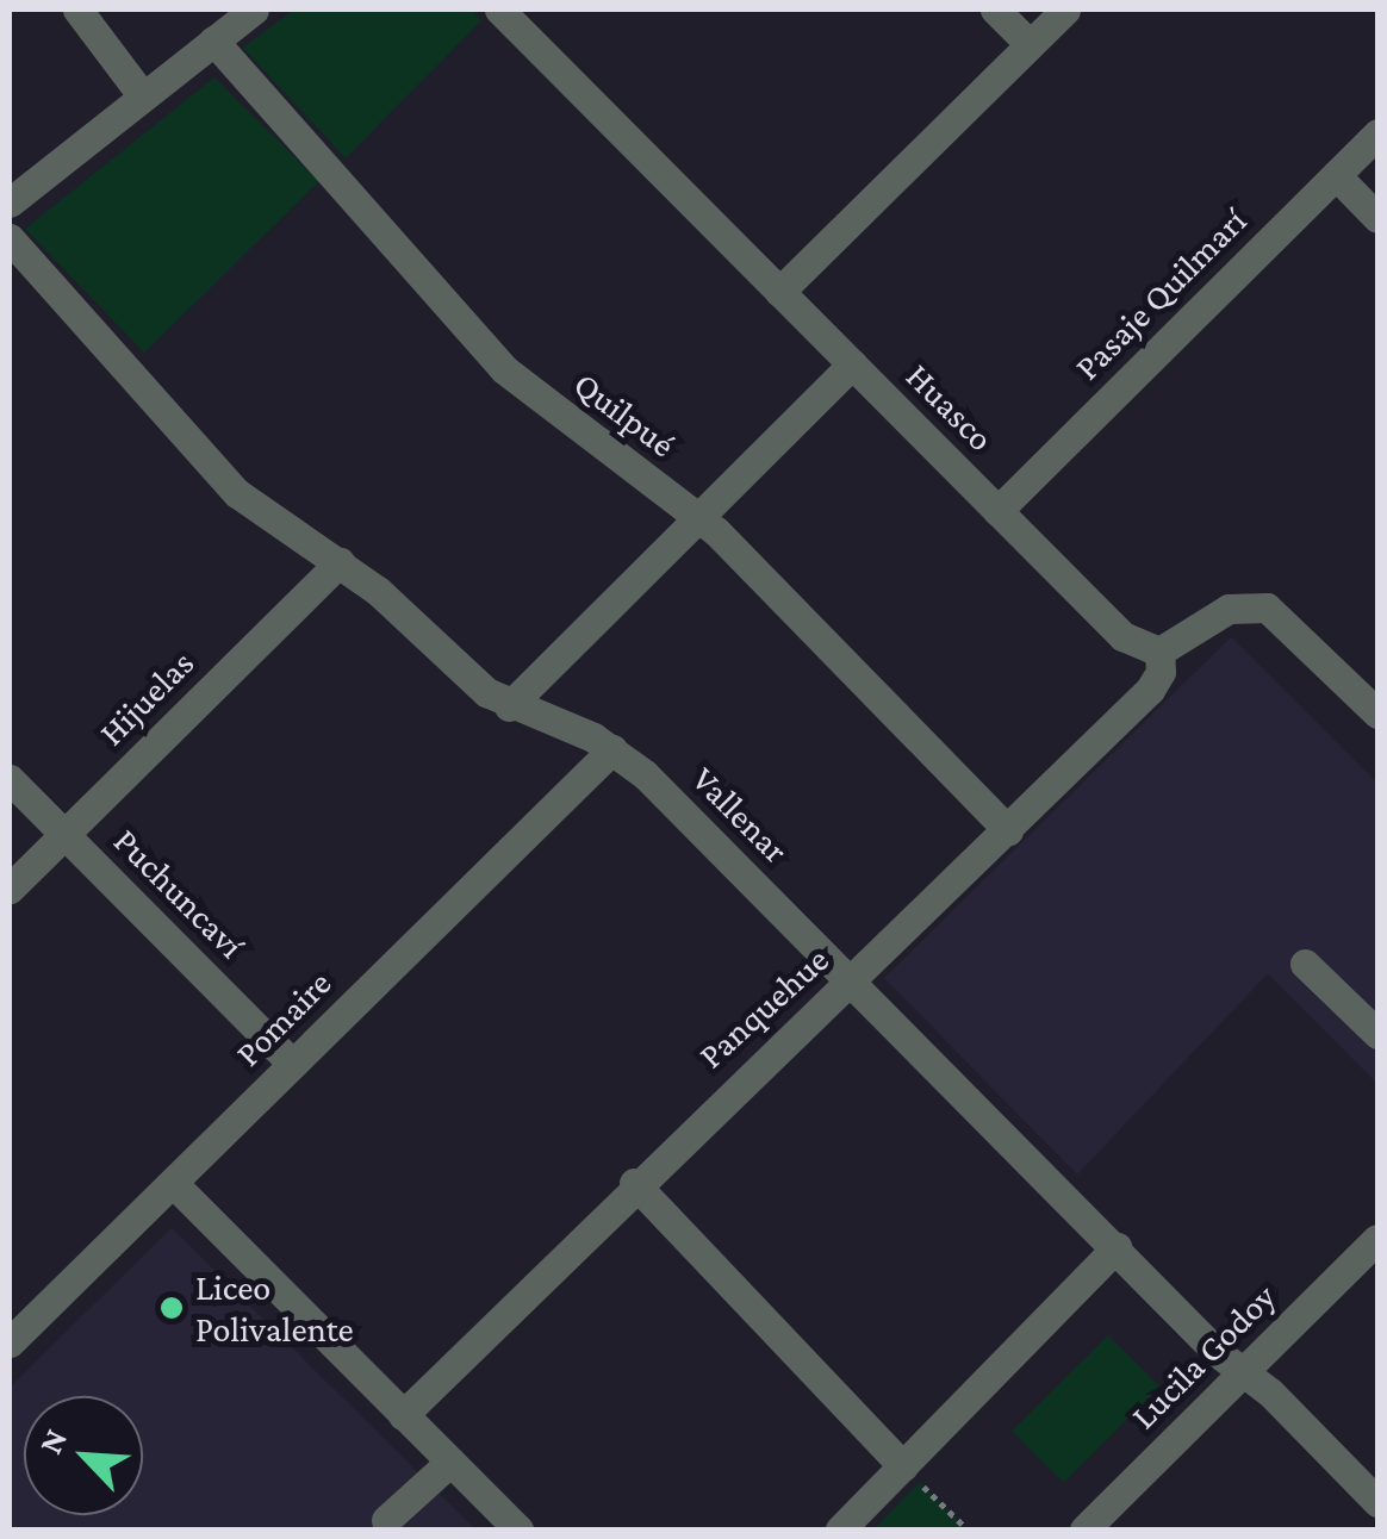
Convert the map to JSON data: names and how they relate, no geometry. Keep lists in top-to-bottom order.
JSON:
{
  "streets": {
    "street": [
      "Pasaje Quilmarí",
      "Huasco",
      "Quilpué",
      "Hijuelas",
      "Vallenar",
      "Puchuncaví",
      "Panquehue",
      "Pomaire",
      "Lucila Godoy"
    ]
  },
  "crossings": [
    ["Pasaje Quilmarí", "Huasco"],
    ["Huasco", "Panquehue"],
    ["Quilpué", "Panquehue"],
    ["Hijuelas", "Vallenar"],
    ["Hijuelas", "Puchuncaví"],
    ["Vallenar", "Panquehue"],
    ["Vallenar", "Pomaire"],
    ["Vallenar", "Lucila Godoy"],
    ["Puchuncaví", "Pomaire"]
  ],
  "places": ["Liceo Polivalente"],
  "north": "top left"
}
